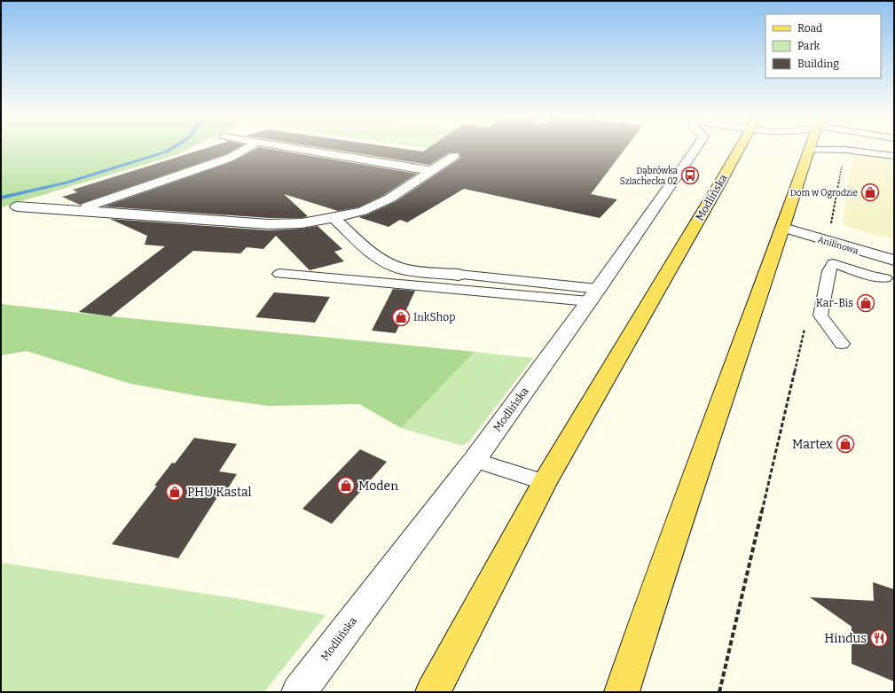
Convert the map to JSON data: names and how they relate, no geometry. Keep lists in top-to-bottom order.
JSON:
{
  "streets": {
    "main road": ["Modlińska"],
    "street": ["Anilinowa"]
  },
  "places": {
    "bus stop": ["Dąbrówka Szlachecka 02"],
    "shop": [
      "Dom w Ogrodzie",
      "Kar-Bis",
      "InkShop",
      "Martex",
      "Moden",
      "PHU Kastal"
    ],
    "restaurant": ["Hindus"]
  },
  "legend": ["Road", "Park", "Building"]
}
